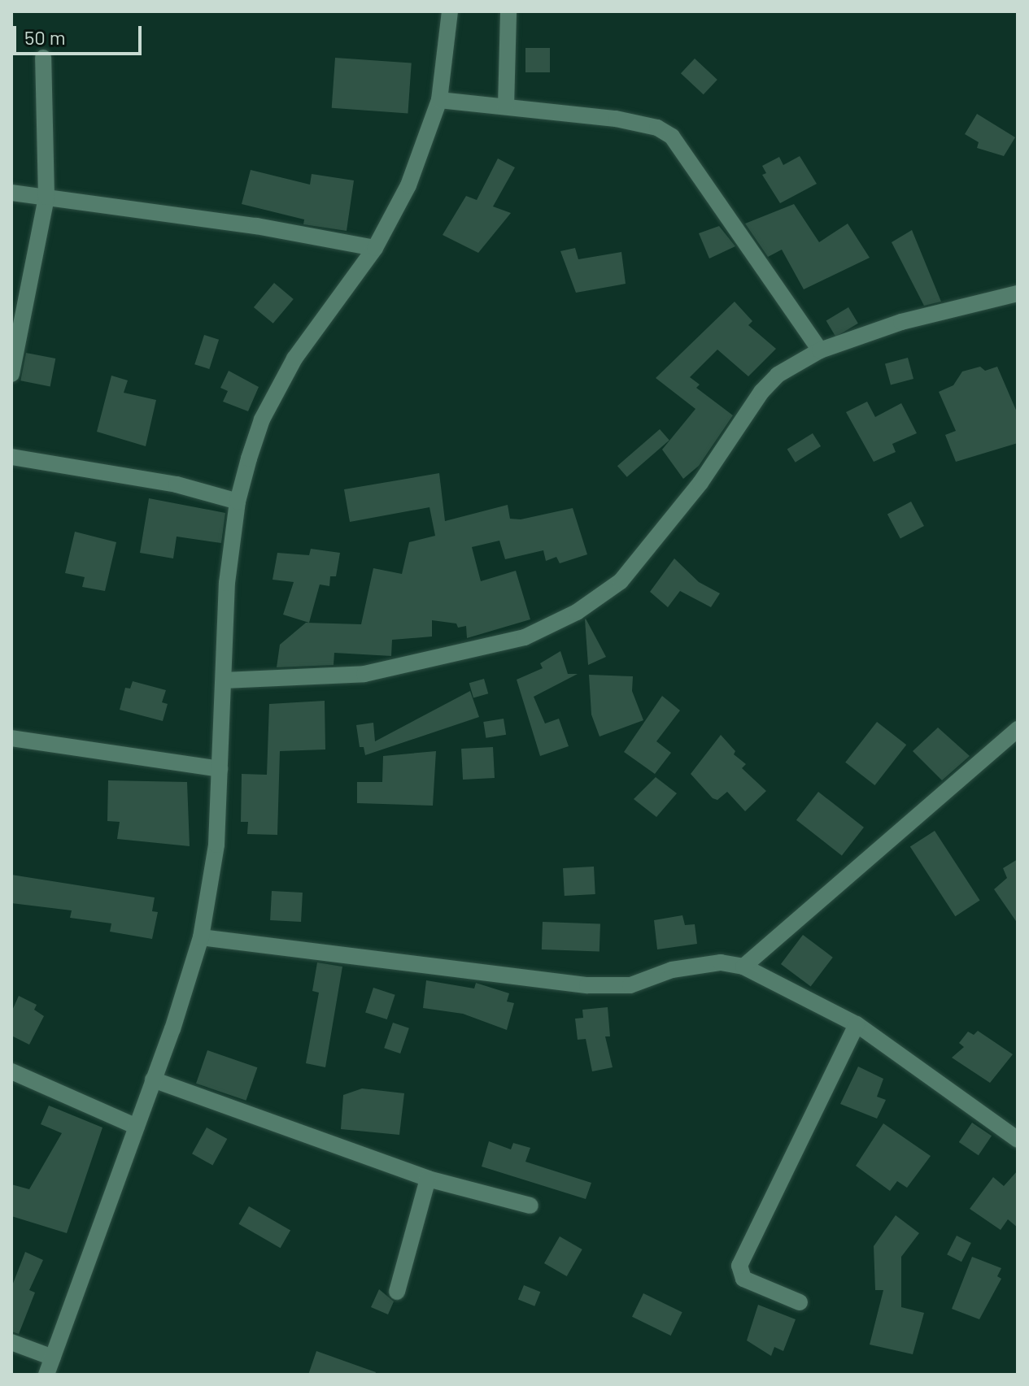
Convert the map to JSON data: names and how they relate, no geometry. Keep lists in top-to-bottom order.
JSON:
{
  "scale_bar": "50 m"
}
